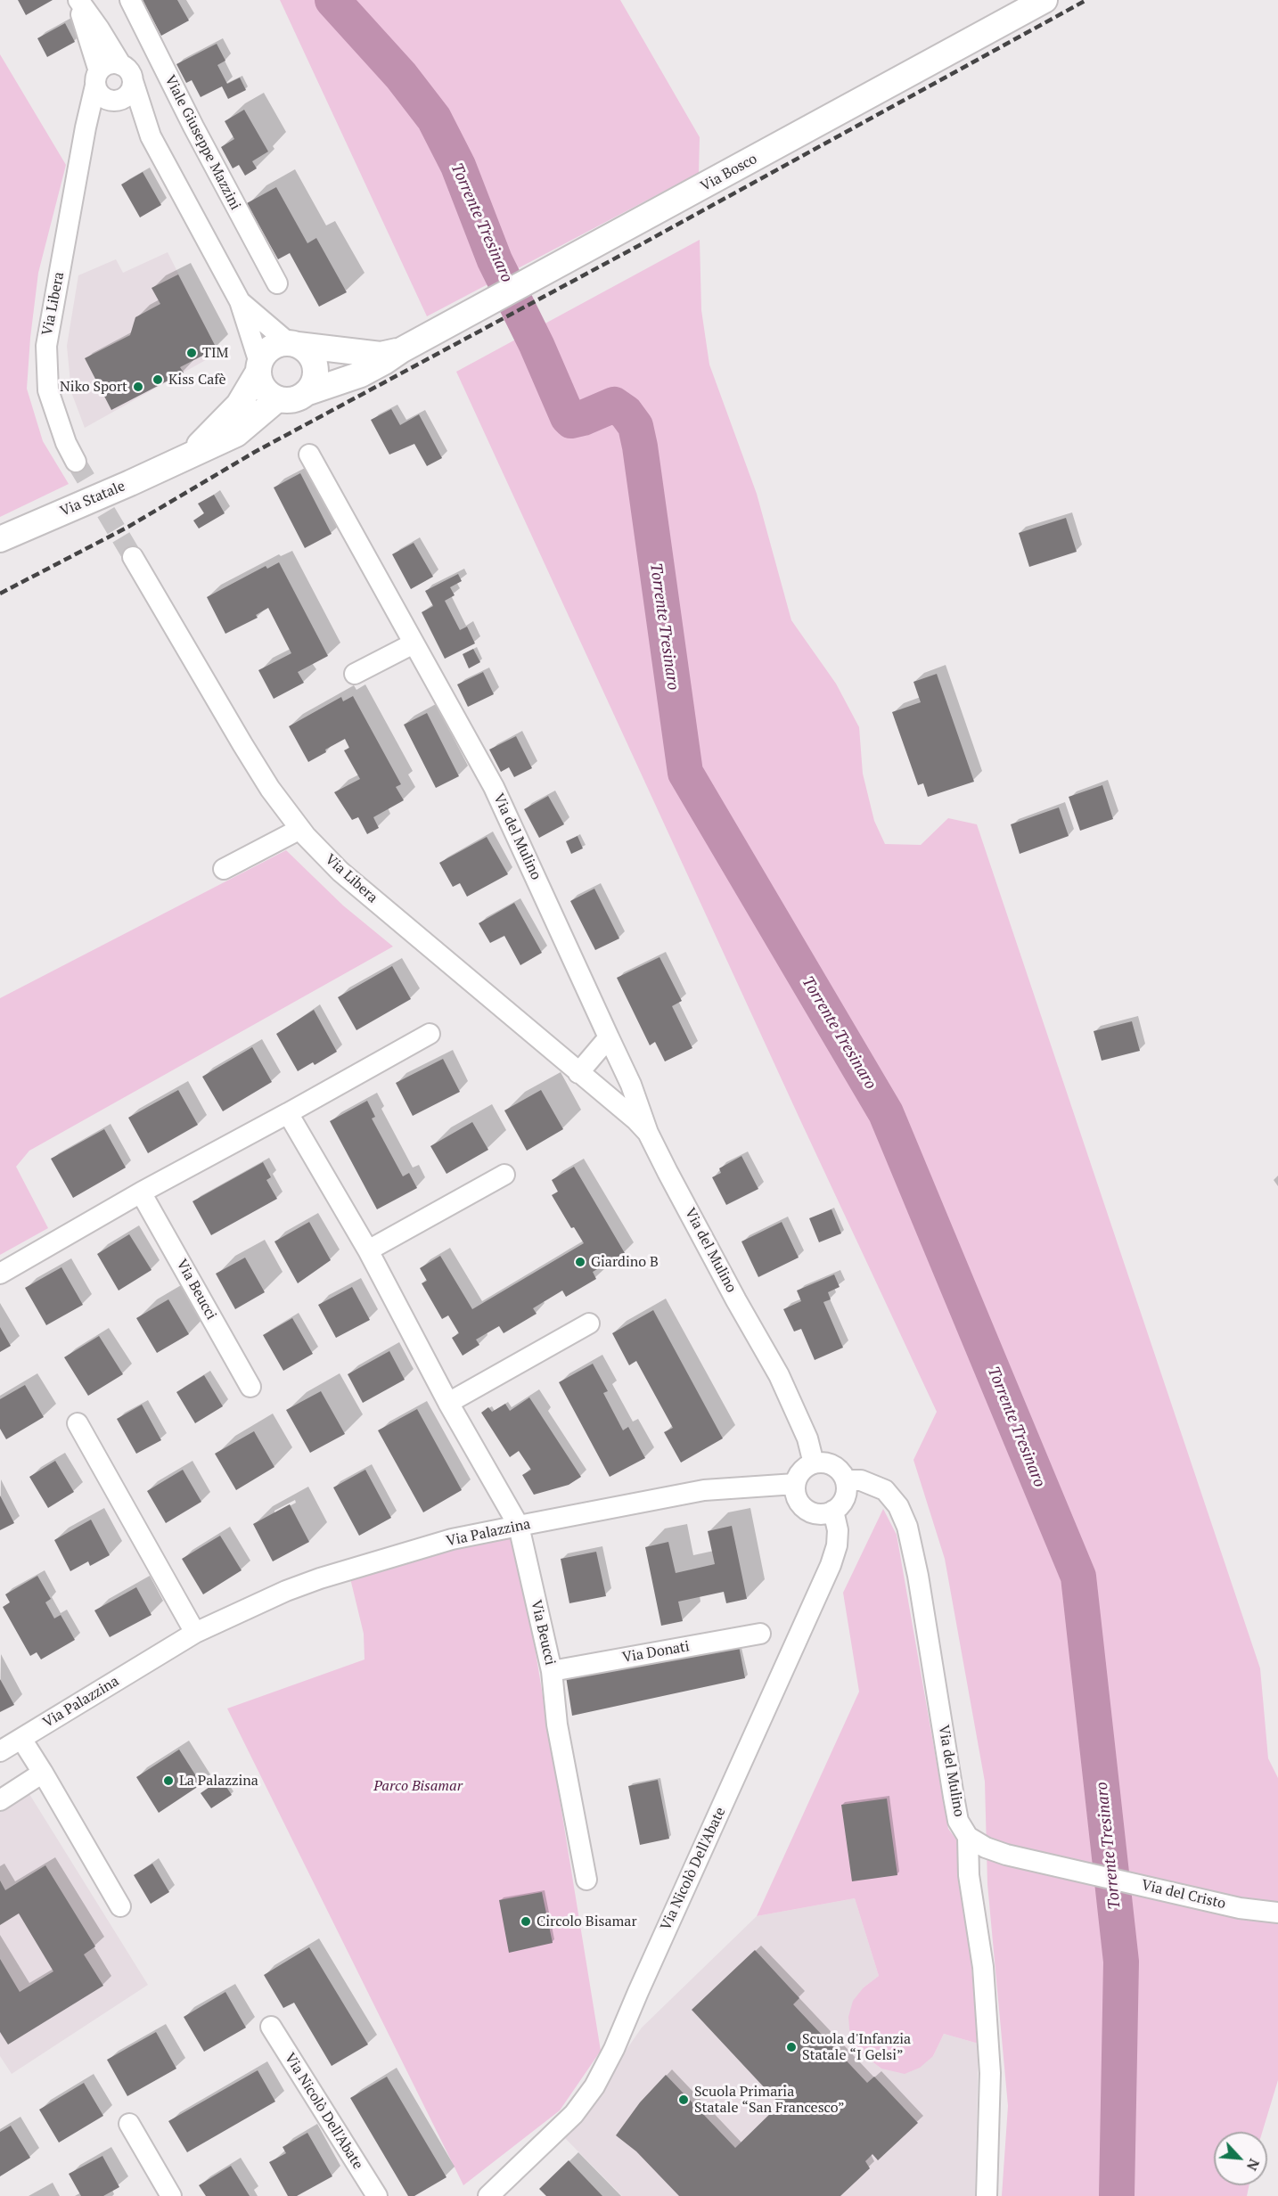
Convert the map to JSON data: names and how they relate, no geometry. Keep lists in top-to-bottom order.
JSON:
{
  "streets": {
    "main road": ["Via Bosco", "Via Statale"],
    "street": [
      "Viale Giuseppe Mazzini",
      "Via Libera",
      "Via del Mulino",
      "Via Beucci",
      "Via Palazzina",
      "Via Donati",
      "Via Nicolò Dell'Abate",
      "Via del Cristo"
    ]
  },
  "crossings": [
    ["Via Libera", "Via del Mulino"],
    ["Via del Mulino", "Via Palazzina"],
    ["Via del Mulino", "Via Nicolò Dell'Abate"],
    ["Via del Mulino", "Via del Cristo"],
    ["Via Beucci", "Via Palazzina"],
    ["Via Beucci", "Via Donati"],
    ["Via Palazzina", "Via Nicolò Dell'Abate"]
  ],
  "water": ["Torrente Tresinaro"],
  "parks": ["Parco Bisamar"],
  "places": [
    "TIM",
    "Kiss Cafè",
    "Niko Sport",
    "Giardino B",
    "La Palazzina",
    "Circolo Bisamar",
    "Scuola d'Infanzia Statale “I Gelsi”",
    "Scuola Primaria Statale “San Francesco”"
  ],
  "north": "bottom right"
}
